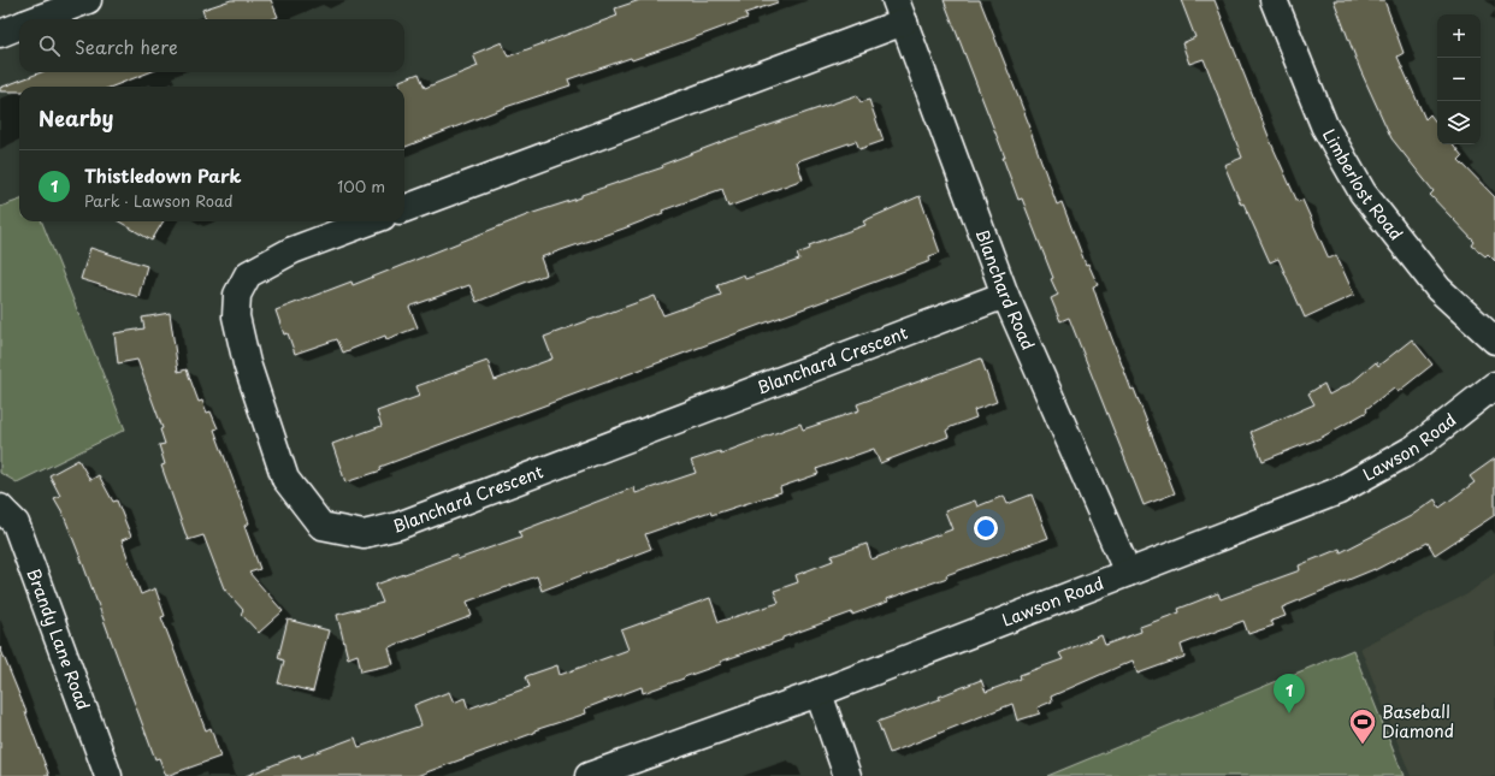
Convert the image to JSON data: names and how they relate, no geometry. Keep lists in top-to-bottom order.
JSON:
{
  "streets": {
    "street": [
      "Limberlost Road",
      "Blanchard Road",
      "Blanchard Crescent",
      "Lawson Road",
      "Brandy Lane Road"
    ]
  },
  "crossings": [
    ["Blanchard Road", "Blanchard Crescent"],
    ["Blanchard Road", "Lawson Road"]
  ],
  "places": {
    "sports": ["Baseball Diamond"]
  },
  "page": {
    "map_buttons": ["+", "−"],
    "search": "Search here",
    "heading": "Nearby",
    "list": [
      {
        "mark": "1",
        "name": "Thistledown Park",
        "note": "Park · Lawson Road",
        "value": "100 m"
      }
    ],
    "pins": "1"
  }
}
